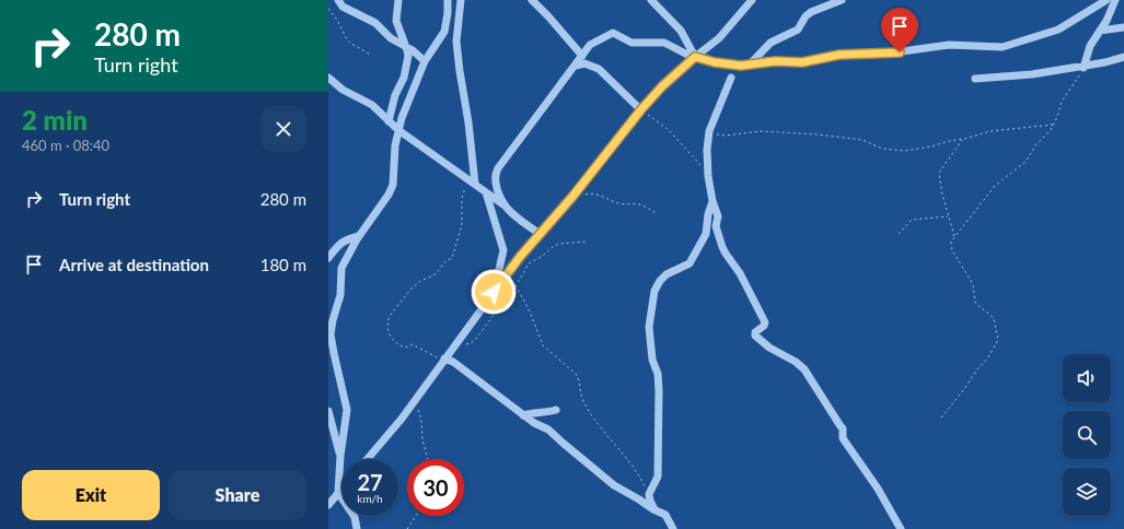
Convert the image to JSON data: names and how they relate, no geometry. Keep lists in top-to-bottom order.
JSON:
{
  "page": {
    "turn": ["280 m", "Turn right"],
    "heading": ["2 min", "460 m · 08:40"],
    "list": [
      {
        "name": "Turn right",
        "value": "280 m"
      },
      {
        "name": "Arrive at destination",
        "value": "180 m"
      }
    ],
    "speed": "27 km/h",
    "limit": "30",
    "buttons": ["Exit", "Share"]
  }
}
